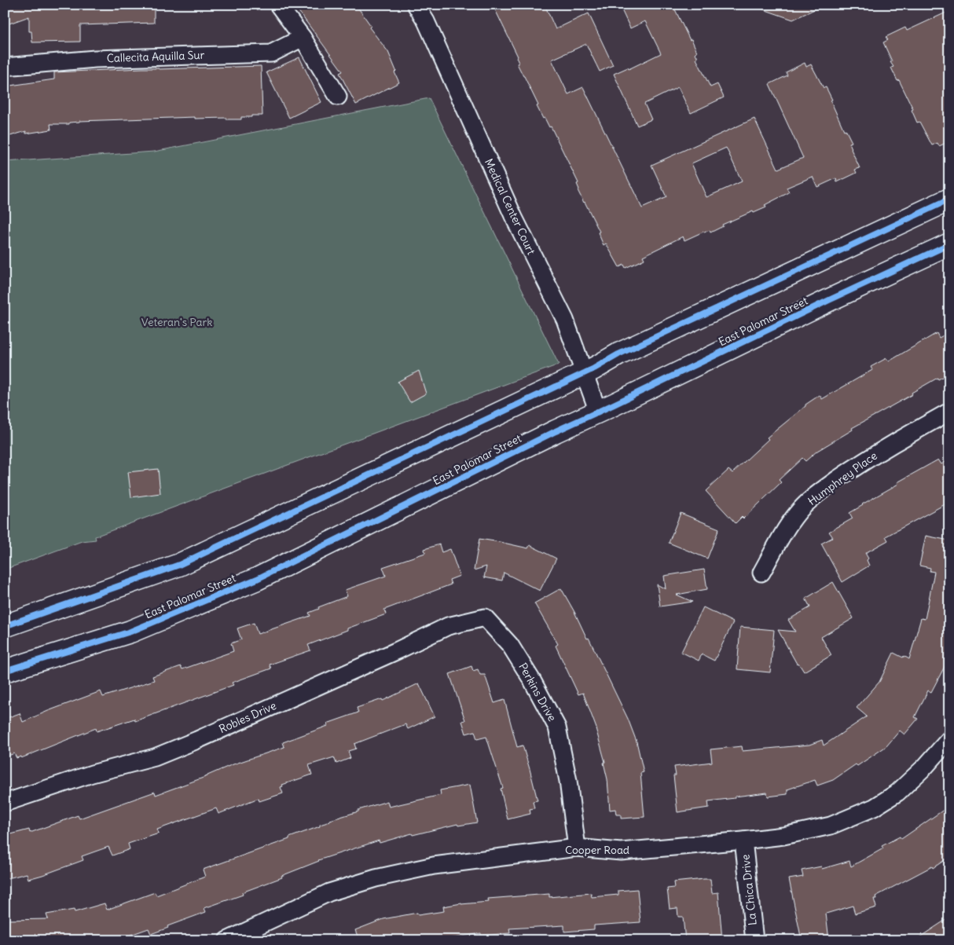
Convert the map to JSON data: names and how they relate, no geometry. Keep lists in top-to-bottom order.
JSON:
{
  "streets": {
    "main road": ["East Palomar Street"],
    "street": [
      "Callecita Aquilla Sur",
      "Medical Center Court",
      "Humphrey Place",
      "Perkins Drive",
      "Robles Drive",
      "Cooper Road",
      "La Chica Drive"
    ]
  },
  "crossings": [
    ["Medical Center Court", "East Palomar Street"],
    ["Perkins Drive", "Robles Drive"],
    ["Perkins Drive", "Cooper Road"],
    ["Cooper Road", "La Chica Drive"]
  ],
  "parks": ["Veteran's Park"]
}
